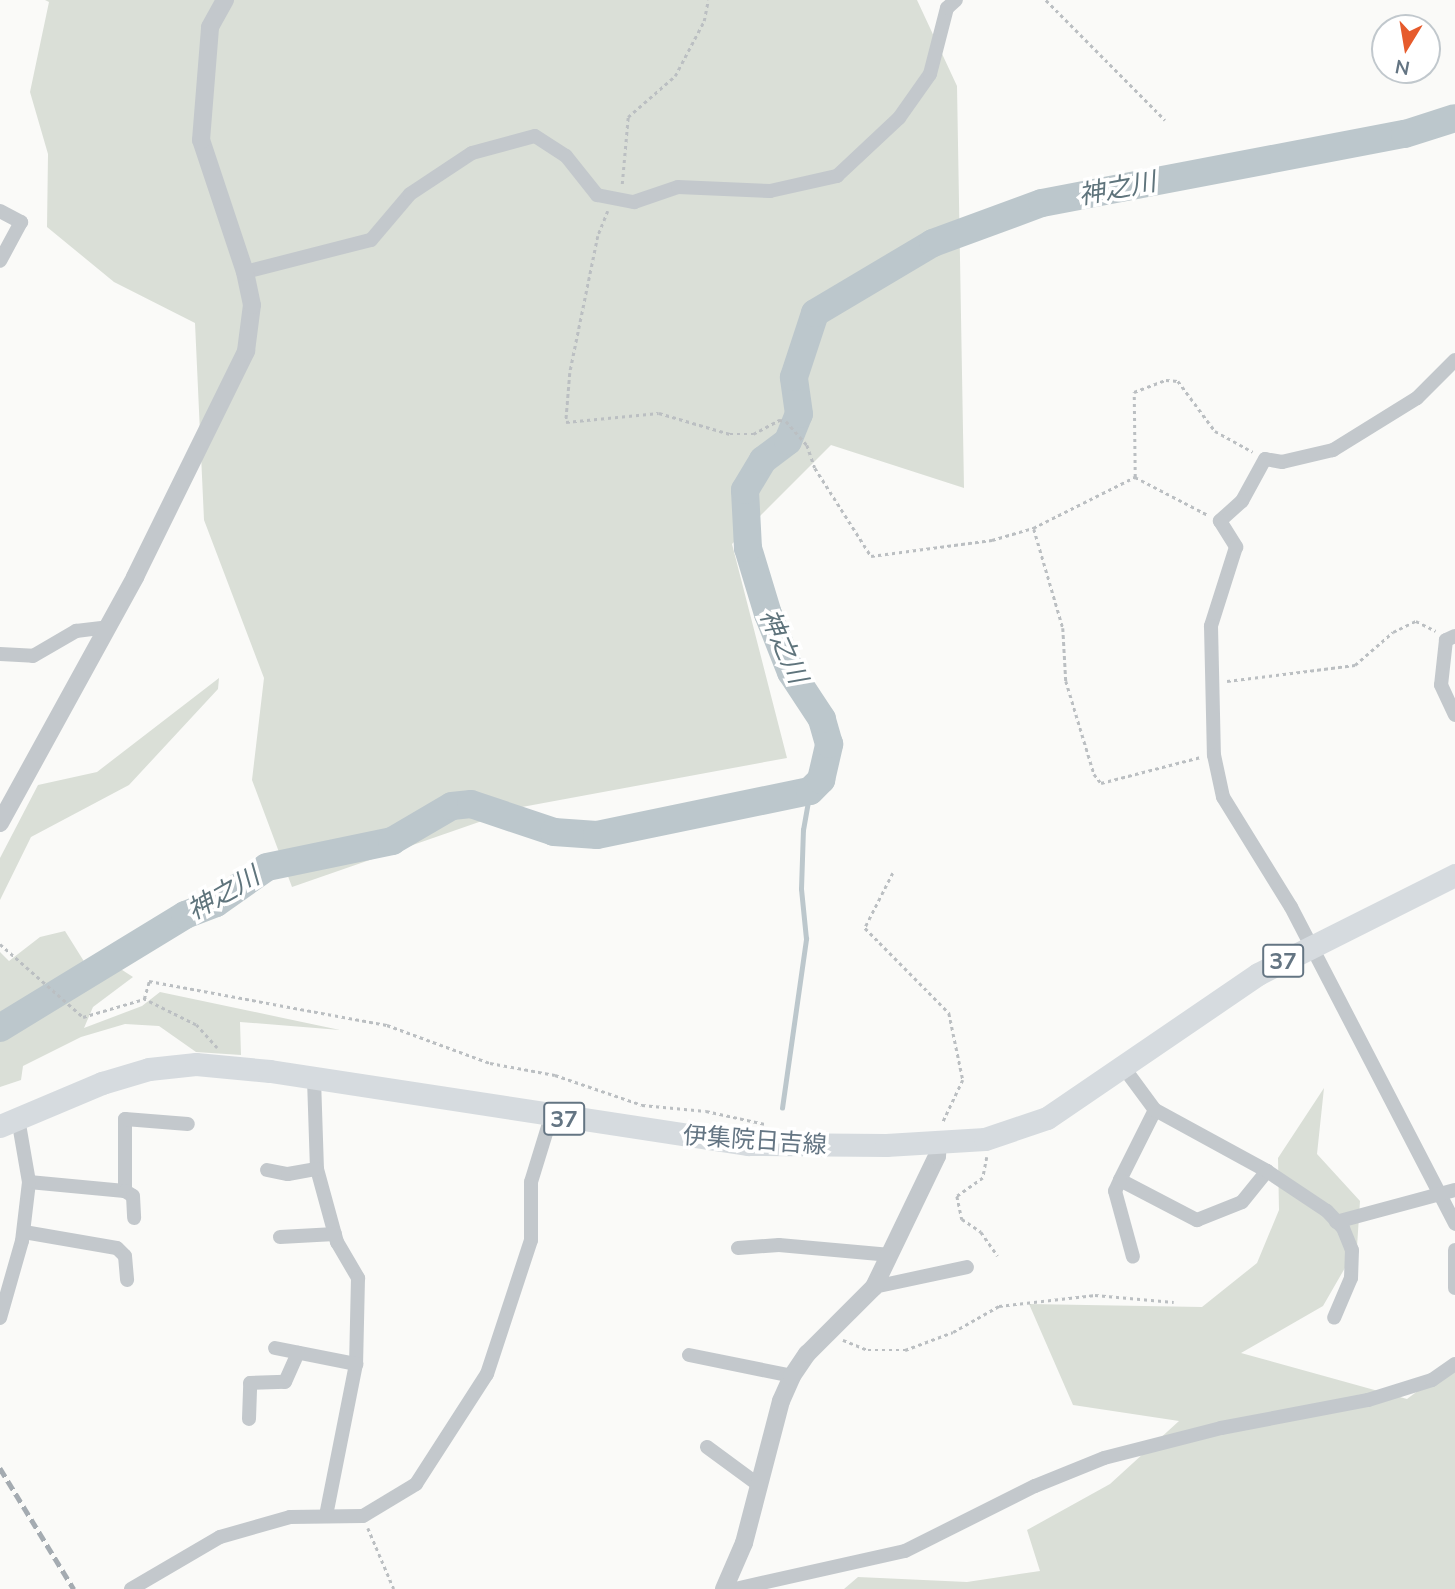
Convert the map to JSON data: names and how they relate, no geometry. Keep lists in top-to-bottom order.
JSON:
{
  "streets": {
    "main road": ["37", "伊集院日吉線"]
  },
  "water": ["神之川"],
  "north": "bottom"
}
